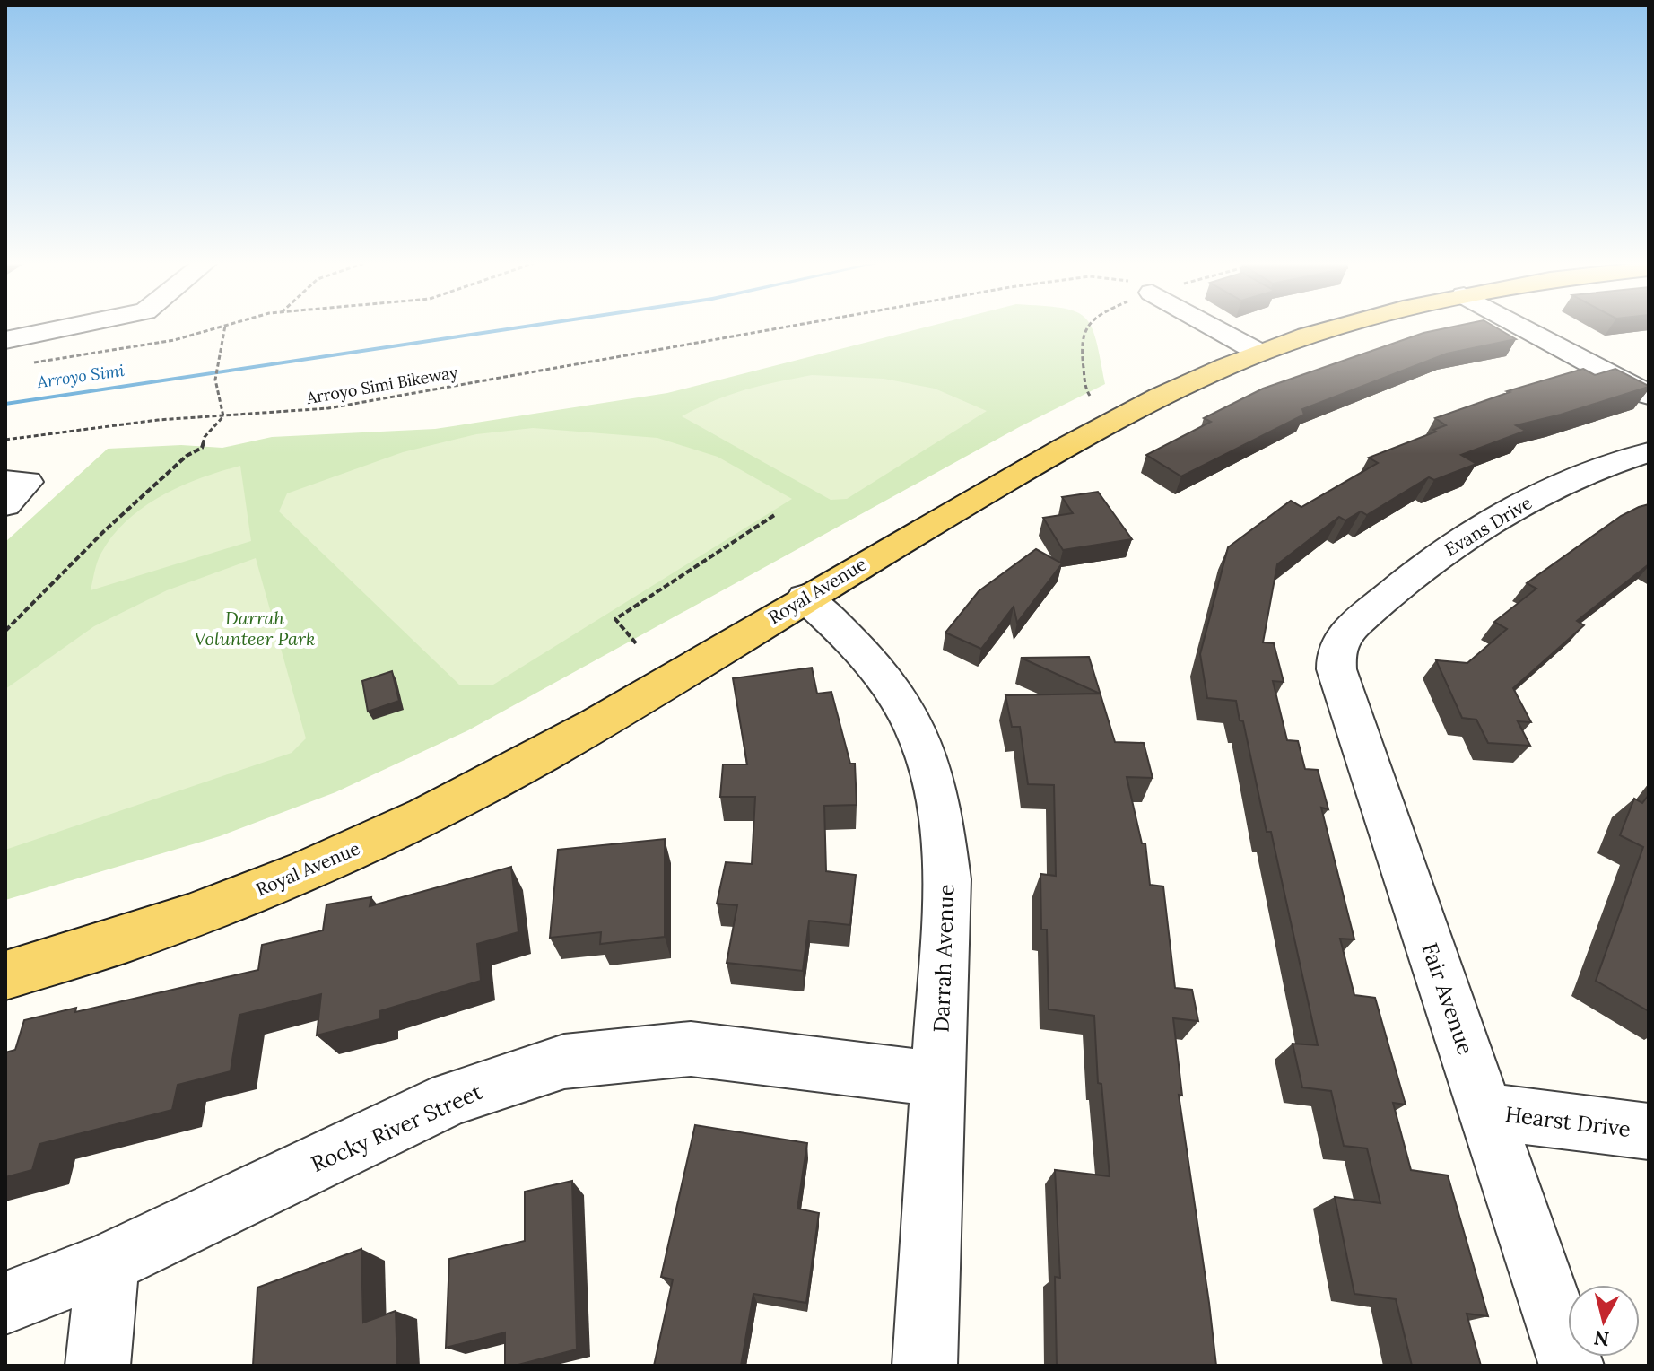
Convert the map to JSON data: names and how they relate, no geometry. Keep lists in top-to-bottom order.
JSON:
{
  "streets": {
    "main road": ["Royal Avenue"],
    "street": [
      "Evans Drive",
      "Darrah Avenue",
      "Fair Avenue",
      "Hearst Drive",
      "Rocky River Street"
    ],
    "path": ["Arroyo Simi Bikeway"]
  },
  "crossings": [
    ["Evans Drive", "Fair Avenue"],
    ["Royal Avenue", "Darrah Avenue"],
    ["Darrah Avenue", "Rocky River Street"],
    ["Fair Avenue", "Hearst Drive"]
  ],
  "water": ["Arroyo Simi"],
  "parks": ["Darrah Volunteer Park"],
  "north": "bottom"
}
